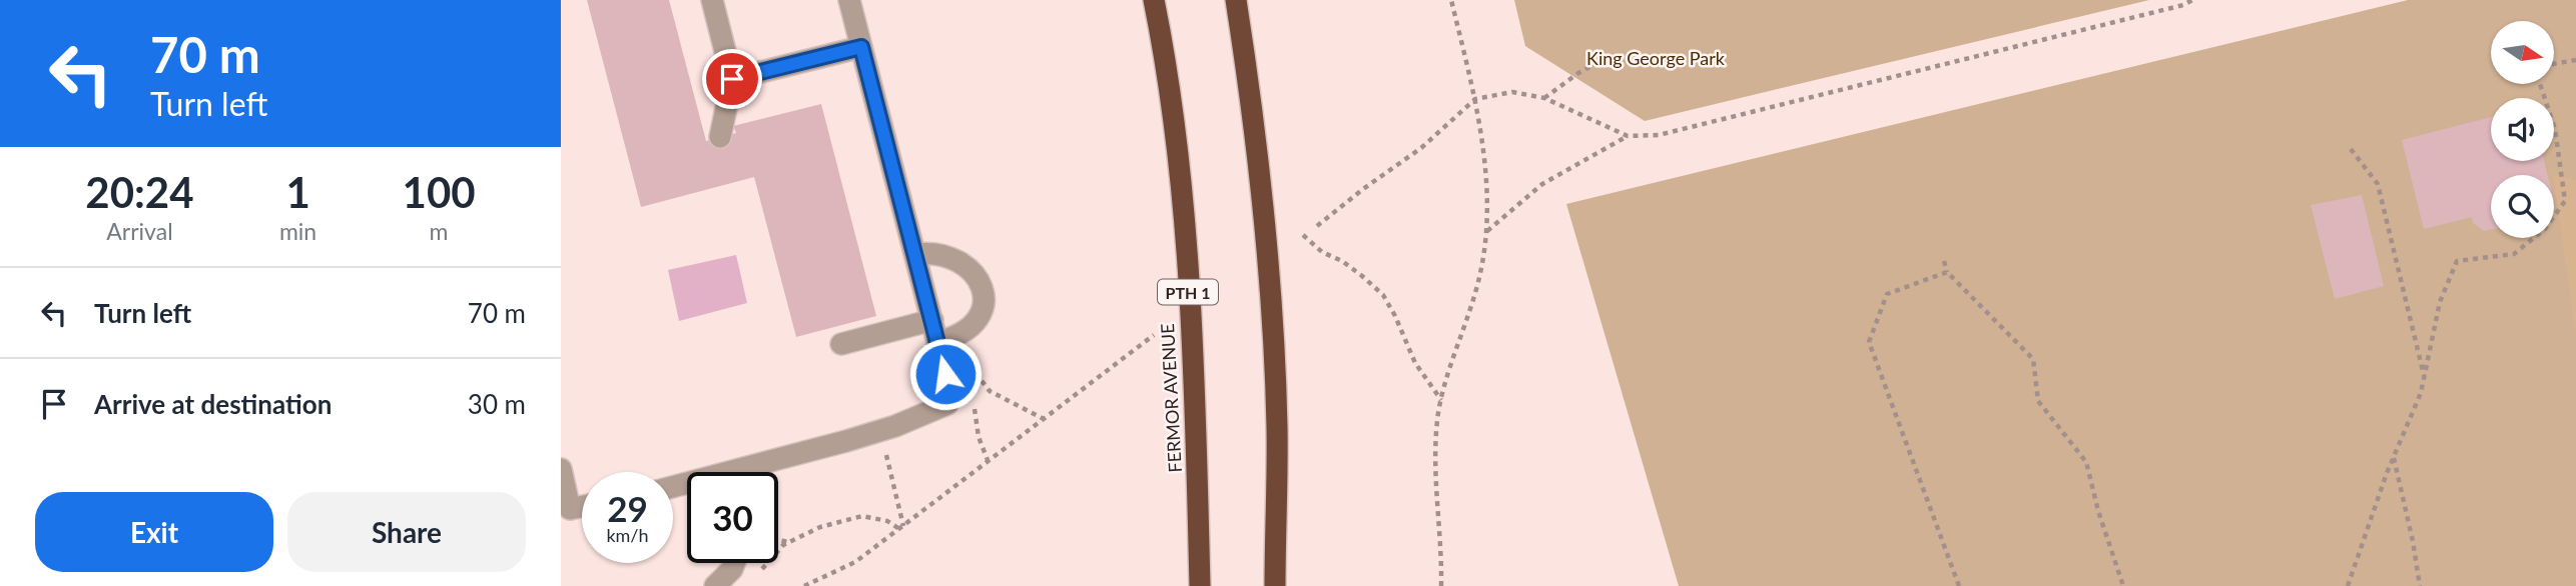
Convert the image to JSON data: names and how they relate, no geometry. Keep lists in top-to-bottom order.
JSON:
{
  "streets": {
    "highway": ["PTH 1", "FERMOR AVENUE"]
  },
  "parks": ["King George Park"],
  "north": "right",
  "page": {
    "turn": ["70 m", "Turn left"],
    "eta": [
      "20:24",
      "Arrival",
      "1",
      "min",
      "100",
      "m"
    ],
    "list": [
      {
        "name": "Turn left",
        "value": "70 m"
      },
      {
        "name": "Arrive at destination",
        "value": "30 m"
      }
    ],
    "speed": "29 km/h",
    "limit": "30",
    "buttons": ["Exit", "Share"]
  }
}
